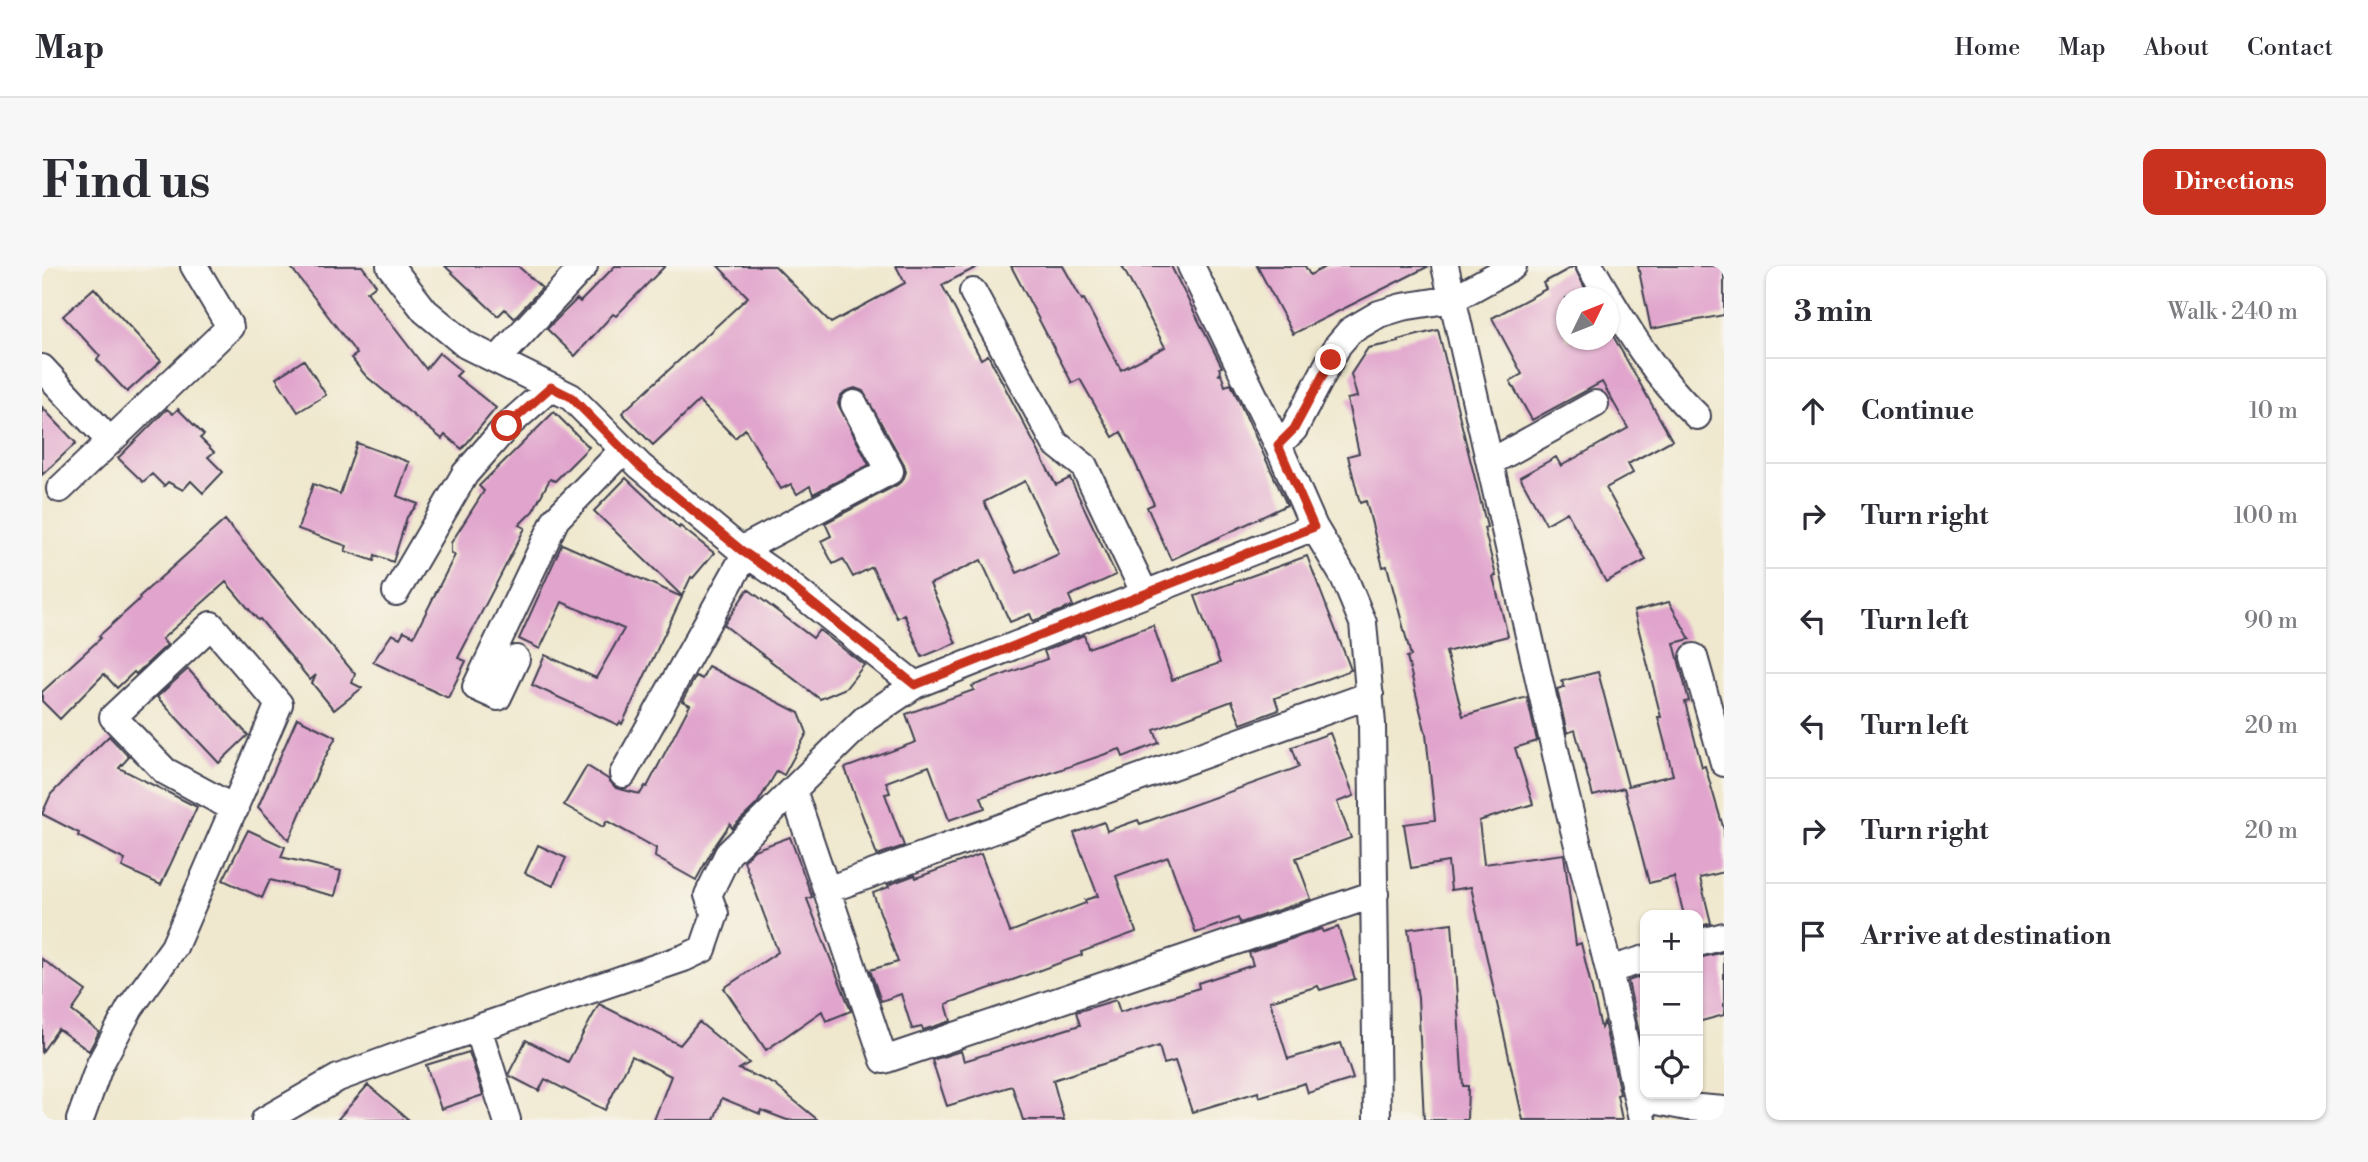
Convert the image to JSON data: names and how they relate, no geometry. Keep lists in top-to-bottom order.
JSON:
{
  "north": "top right",
  "page": {
    "header": "Map",
    "nav": [
      "Home",
      "Map",
      "About",
      "Contact"
    ],
    "buttons": "Directions",
    "title": "Find us",
    "heading": ["3 min", "Walk · 240 m"],
    "list": [
      ["Continue", "10 m"],
      ["Turn right", "100 m"],
      ["Turn left", "90 m"],
      ["Turn left", "20 m"],
      ["Turn right", "20 m"],
      "Arrive at destination"
    ],
    "map_buttons": ["+", "−"]
  }
}
